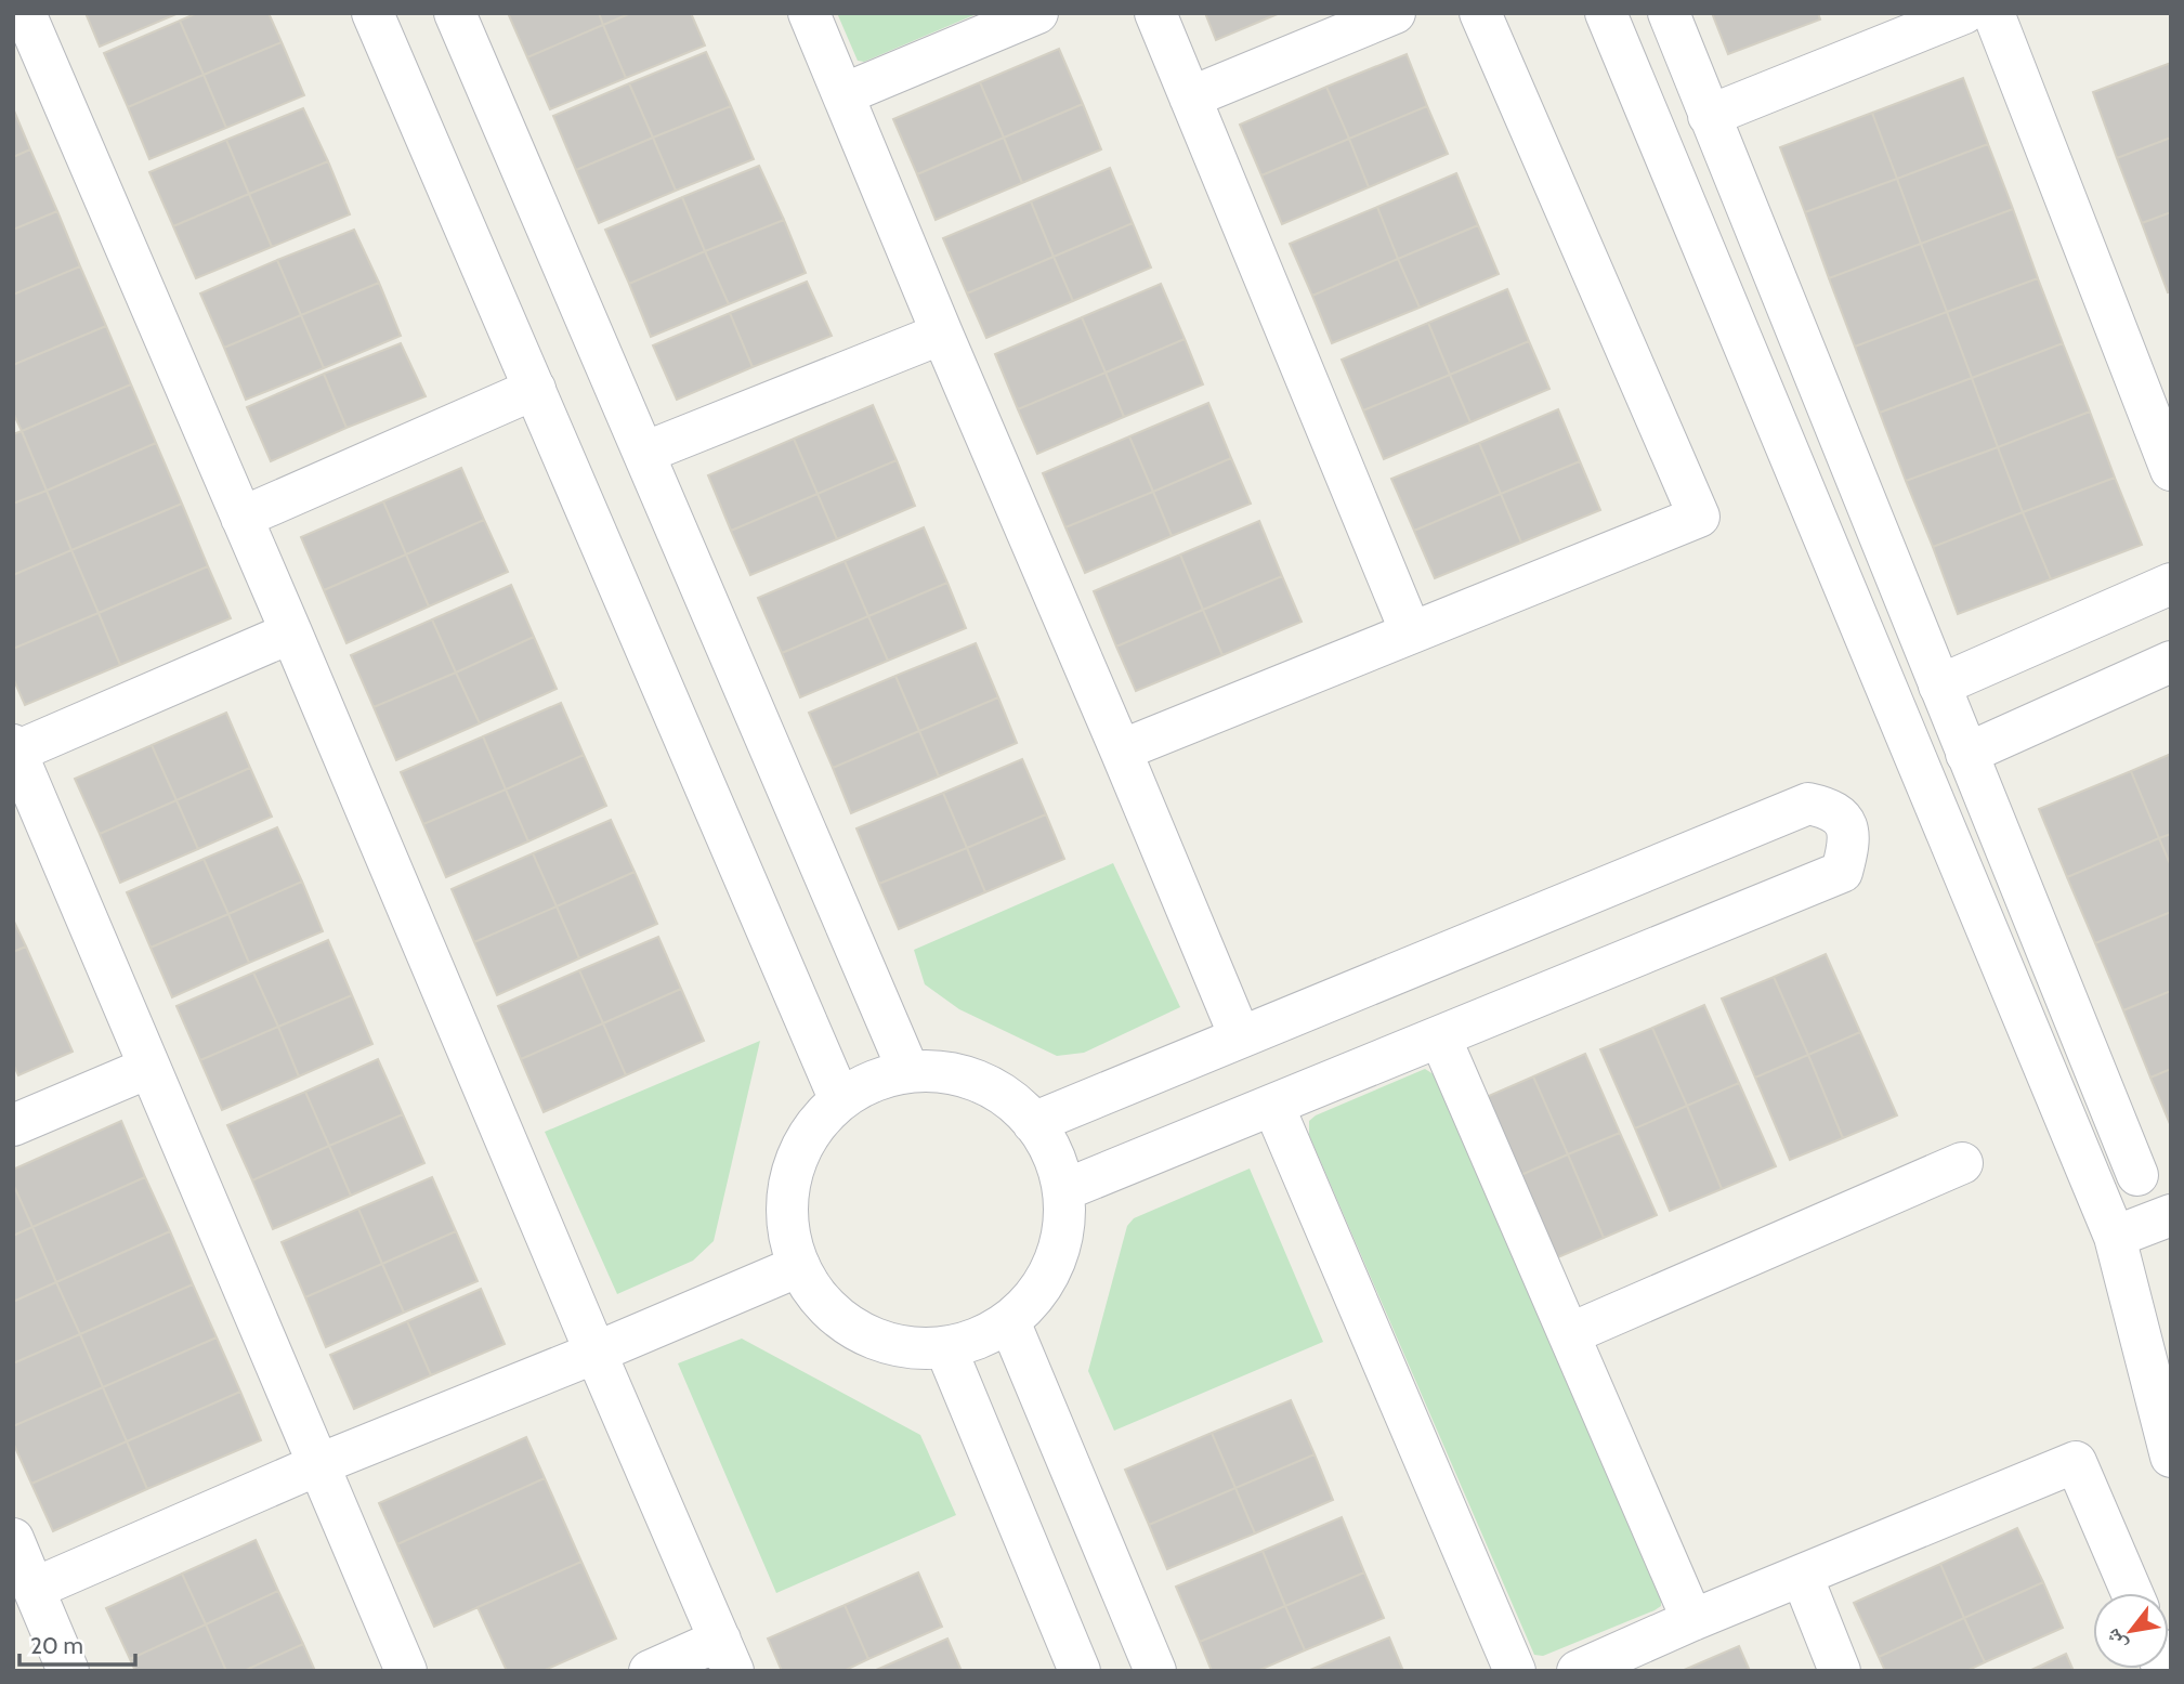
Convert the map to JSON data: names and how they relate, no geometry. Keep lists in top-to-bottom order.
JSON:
{
  "scale_bar": "20 m",
  "north": "bottom left"
}
